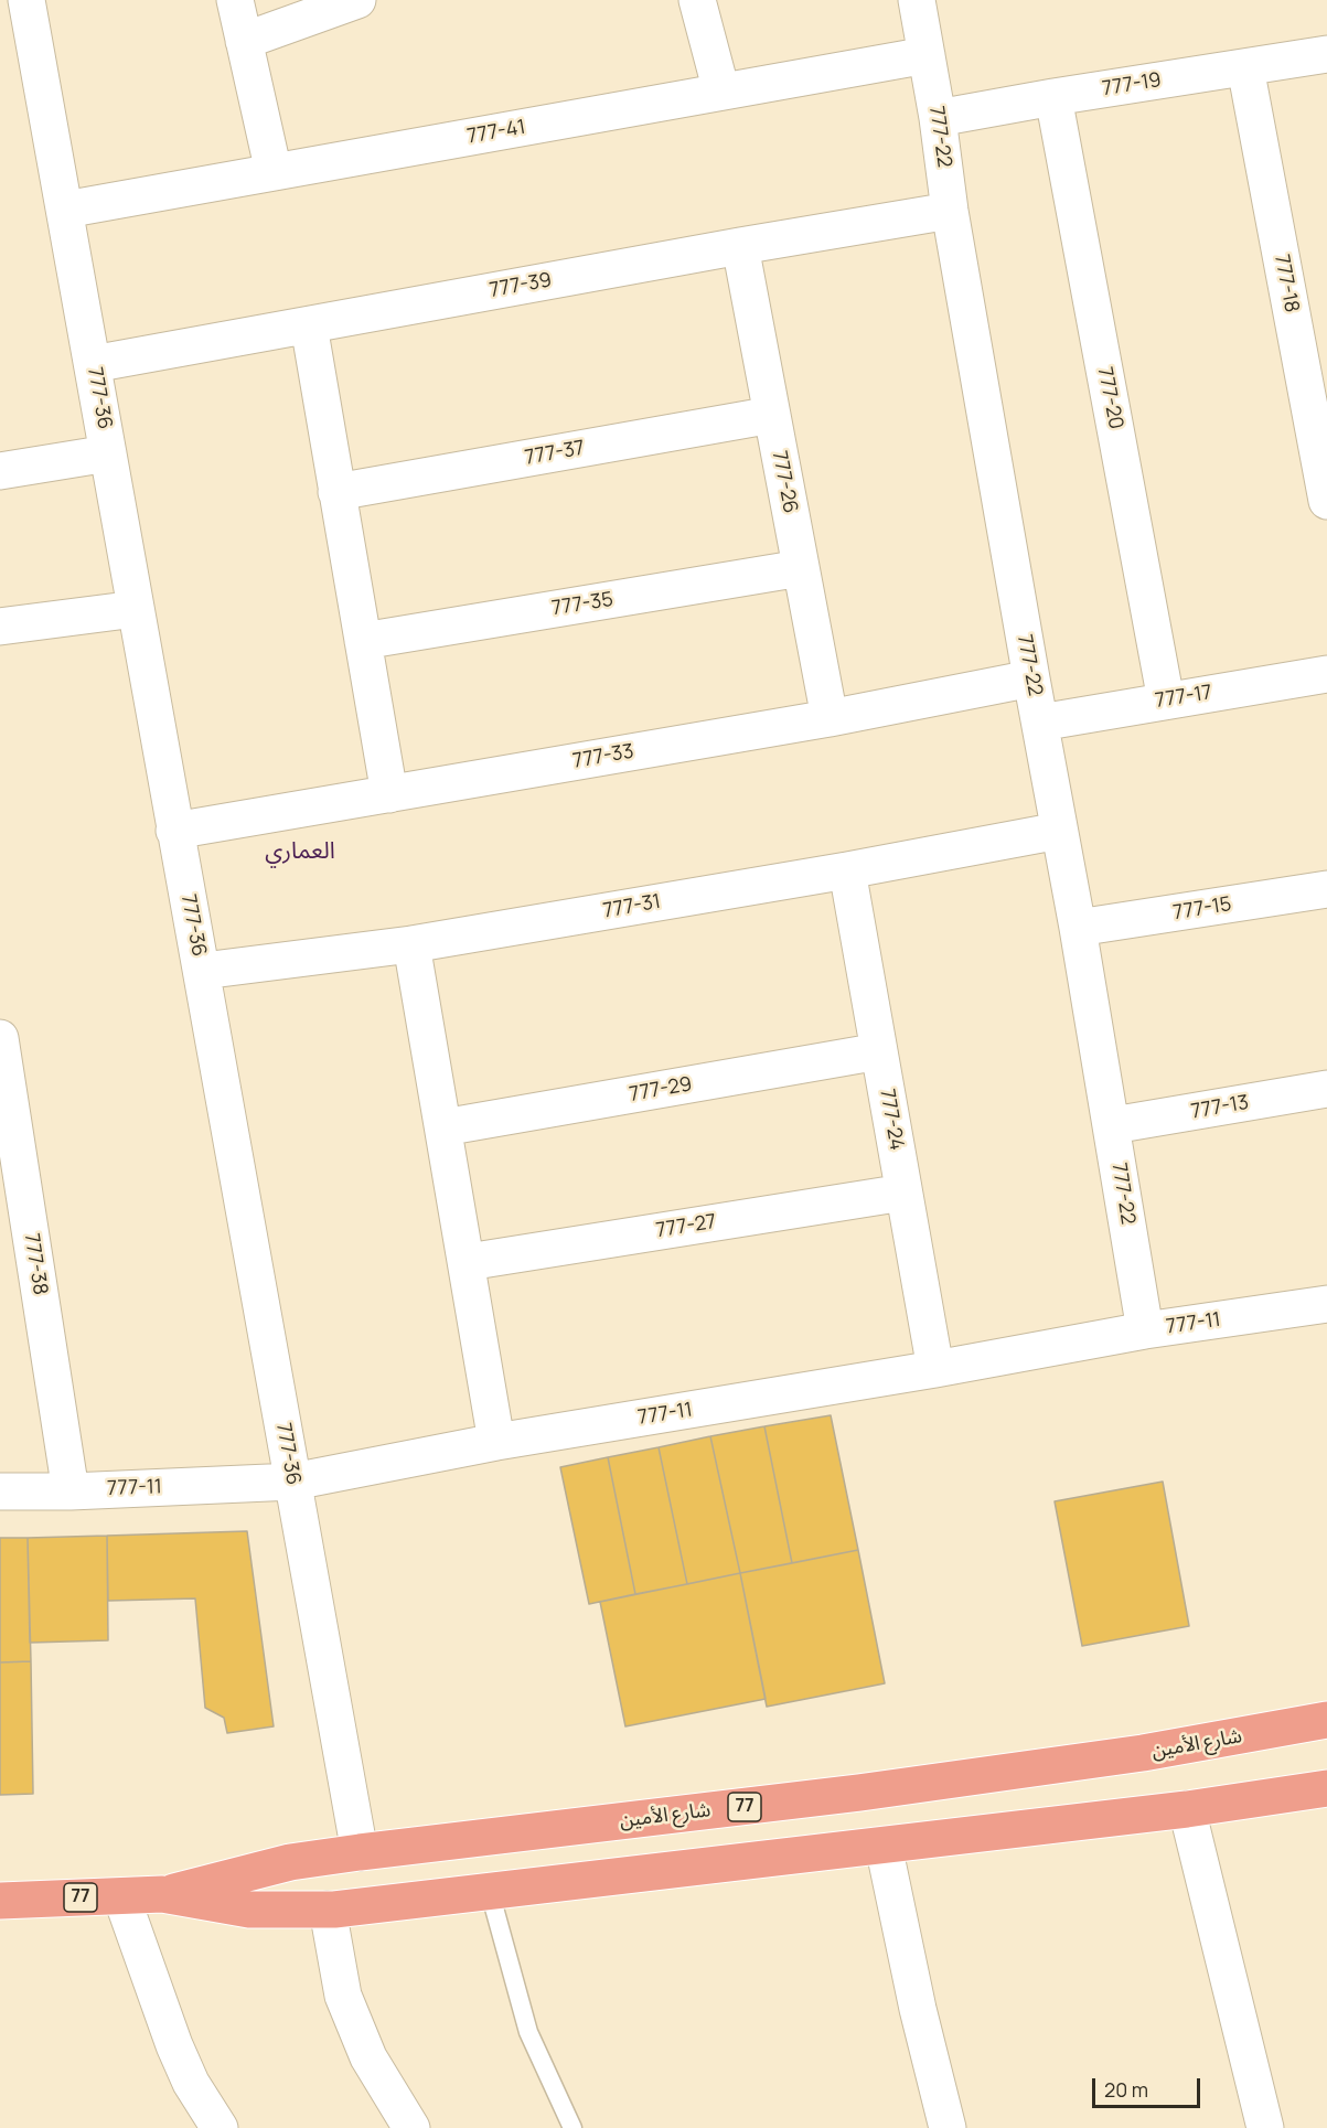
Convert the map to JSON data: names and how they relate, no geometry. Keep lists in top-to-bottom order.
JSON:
{
  "streets": {
    "main road": ["شارع الأمين", "77"],
    "street": [
      "777-19",
      "777-41",
      "777-22",
      "777-18",
      "777-39",
      "777-36",
      "777-20",
      "777-37",
      "777-26",
      "777-35",
      "777-17",
      "777-33",
      "777-31",
      "777-15",
      "777-29",
      "777-13",
      "777-24",
      "777-27",
      "777-38",
      "777-11"
    ]
  },
  "crossings": [
    ["777-19", "777-22"],
    ["777-19", "777-18"],
    ["777-19", "777-20"],
    ["777-41", "777-22"],
    ["777-41", "777-36"],
    ["777-22", "777-39"],
    ["777-22", "777-17"],
    ["777-22", "777-33"],
    ["777-22", "777-31"],
    ["777-22", "777-15"],
    ["777-22", "777-13"],
    ["777-22", "777-11"],
    ["777-39", "777-36"],
    ["777-39", "777-26"],
    ["777-36", "777-33"],
    ["777-36", "777-31"],
    ["777-36", "777-11"],
    ["777-36", "شارع الأمين"],
    ["777-20", "777-17"],
    ["777-37", "777-26"],
    ["777-26", "777-35"],
    ["777-26", "777-33"],
    ["777-31", "777-24"],
    ["777-29", "777-24"],
    ["777-24", "777-27"],
    ["777-24", "777-11"],
    ["777-38", "777-11"]
  ],
  "districts": ["العماري"],
  "scale_bar": "20 m"
}
